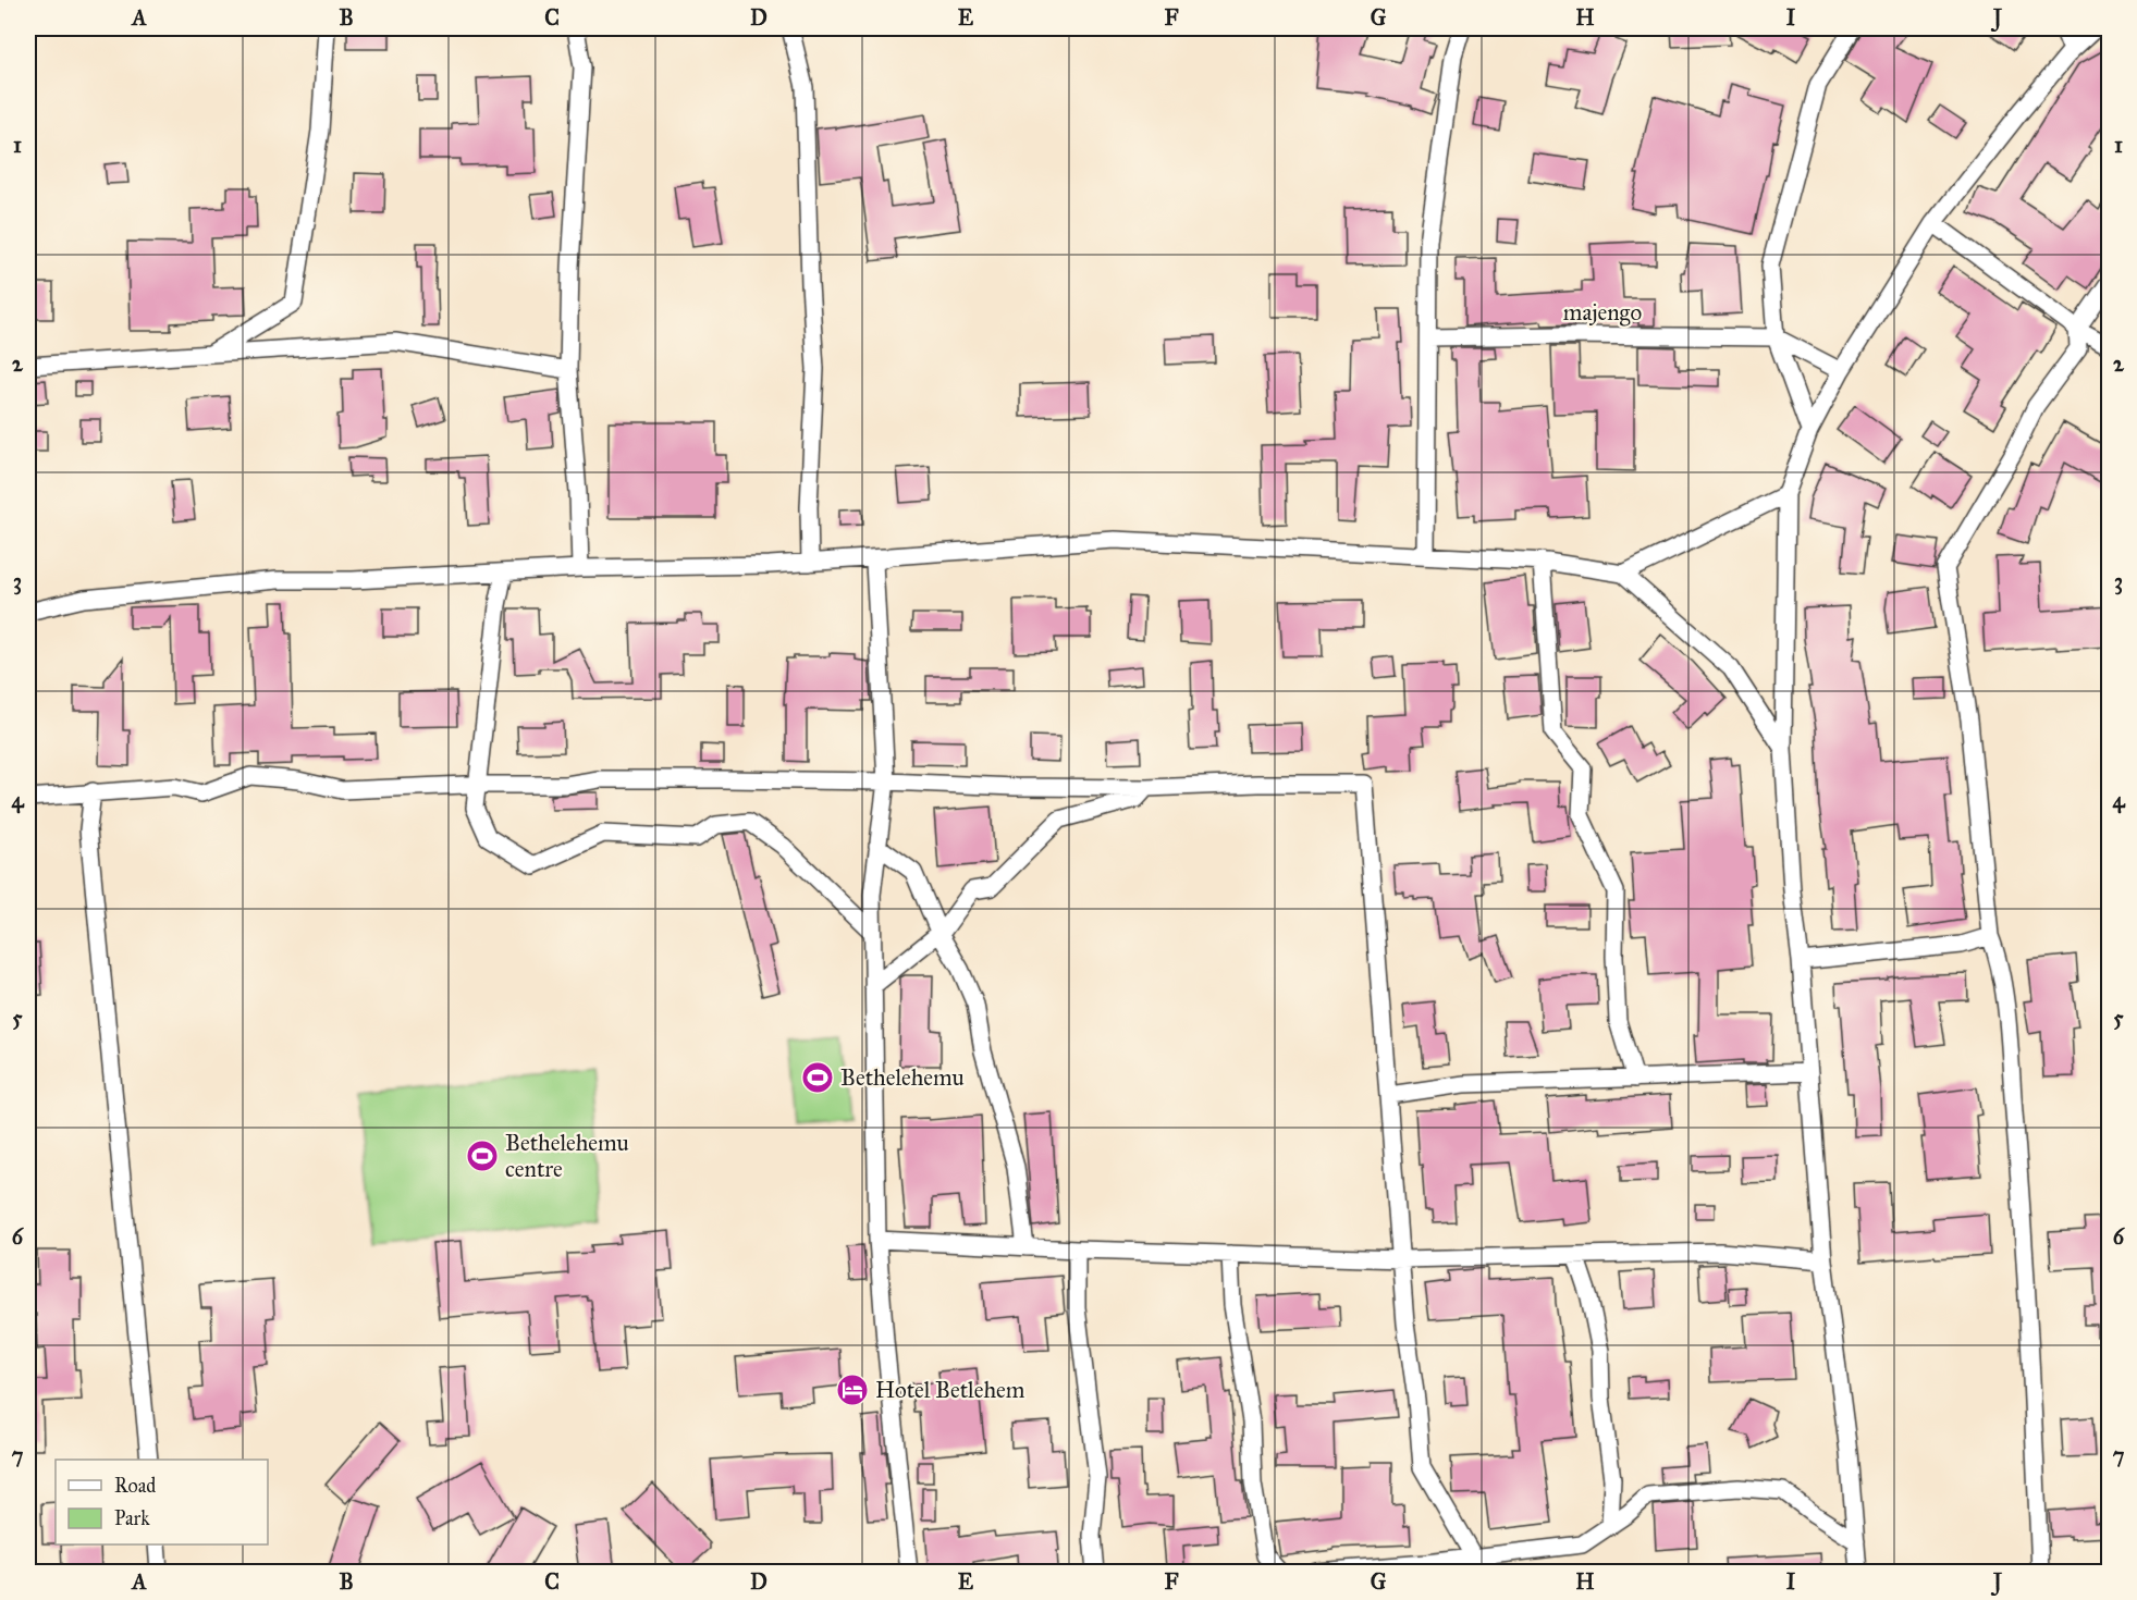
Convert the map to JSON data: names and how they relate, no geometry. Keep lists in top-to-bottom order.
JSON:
{
  "streets": {
    "street": ["majengo"]
  },
  "places": {
    "sports": ["Bethelehemu", "Bethelehemu centre"],
    "hotel": ["Hotel Betlehem"]
  },
  "legend": ["Road", "Park"],
  "grid": {
    "columns": [
      "A",
      "B",
      "C",
      "D",
      "E",
      "F",
      "G",
      "H",
      "I",
      "J"
    ],
    "rows": [
      "1",
      "2",
      "3",
      "4",
      "5",
      "6",
      "7"
    ]
  }
}
